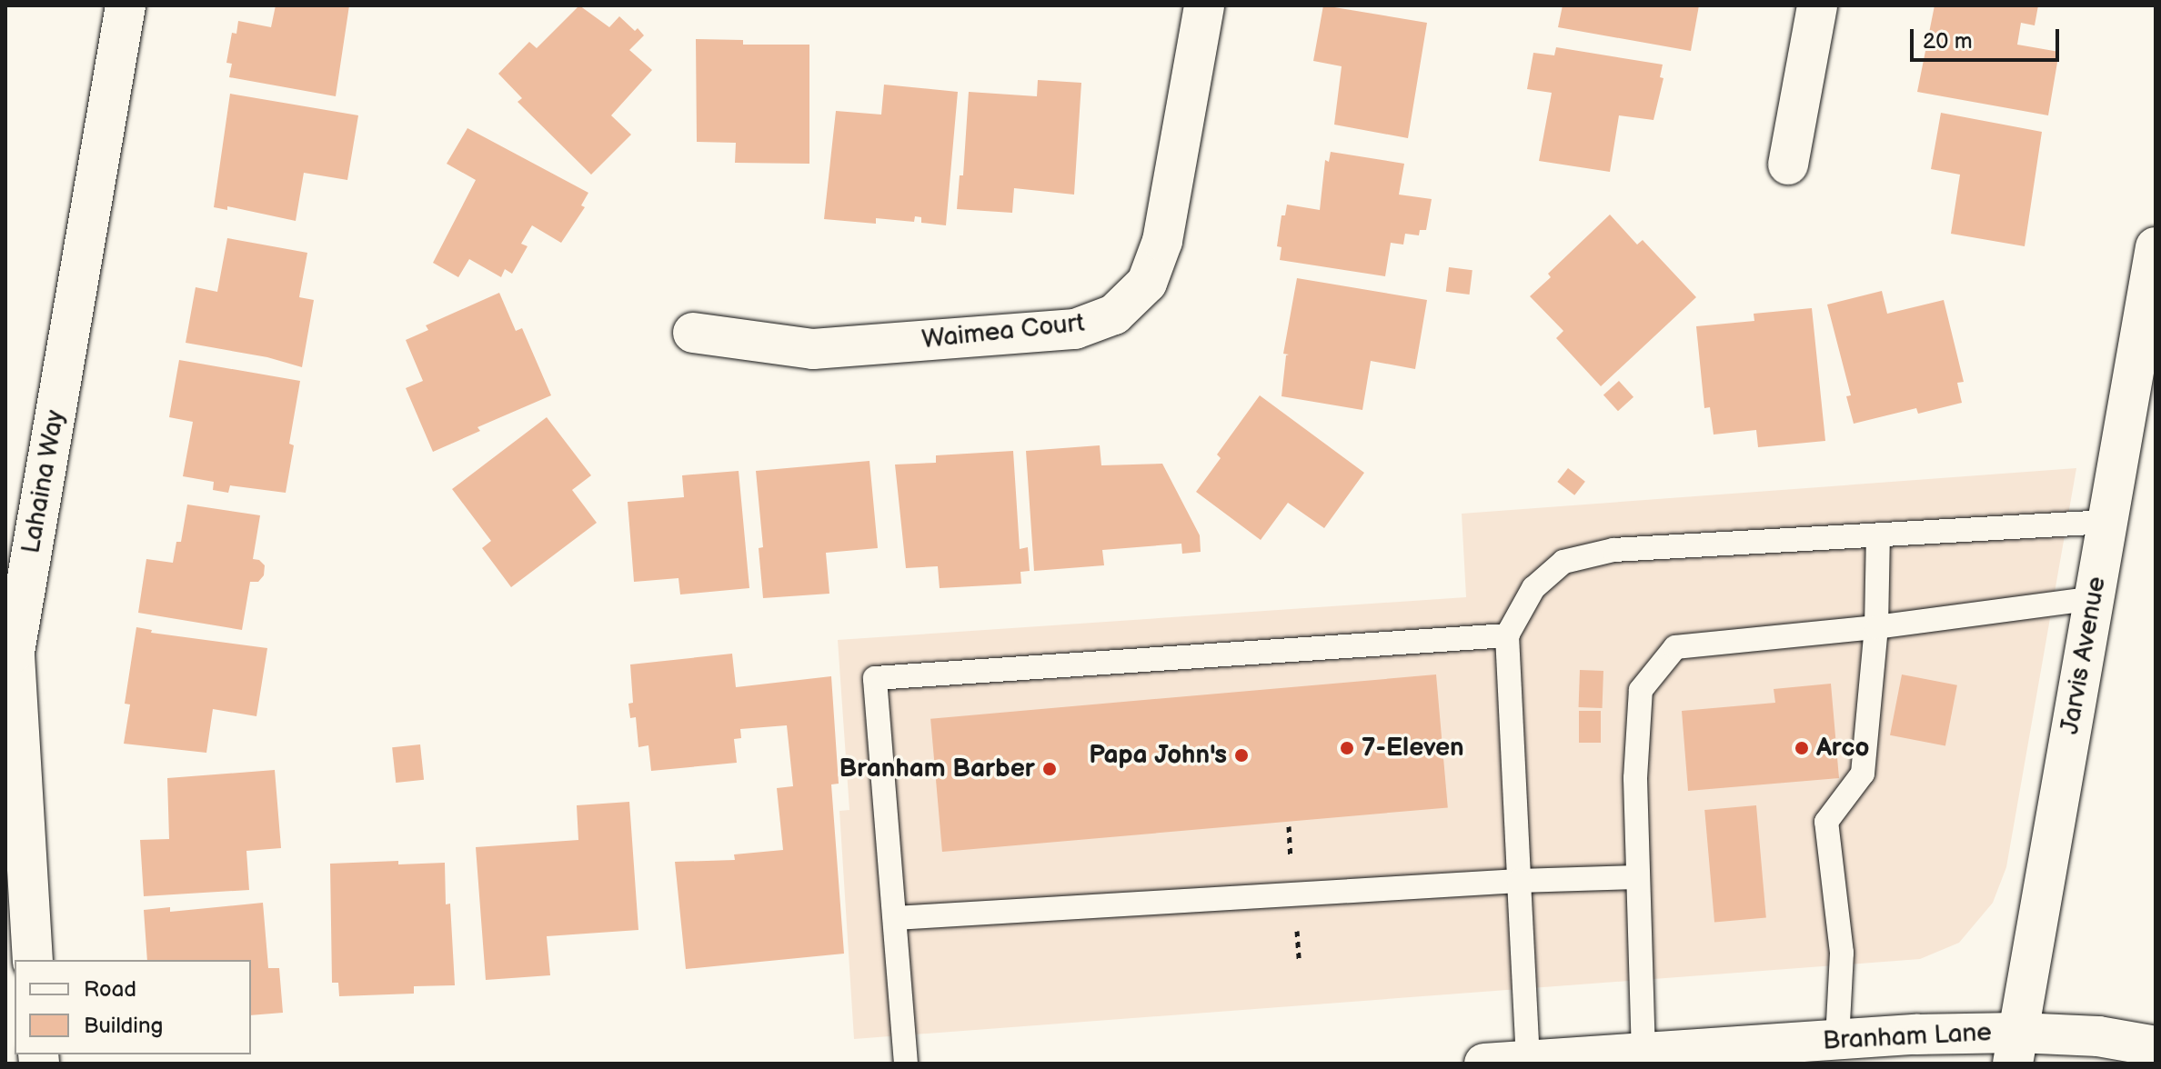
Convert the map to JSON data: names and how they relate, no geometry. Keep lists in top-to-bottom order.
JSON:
{
  "streets": {
    "street": [
      "Waimea Court",
      "Lahaina Way",
      "Jarvis Avenue",
      "Branham Lane"
    ]
  },
  "crossings": [
    ["Jarvis Avenue", "Branham Lane"]
  ],
  "places": [
    "7-Eleven",
    "Arco",
    "Papa John's",
    "Branham Barber"
  ],
  "legend": ["Road", "Building"],
  "scale_bar": "20 m"
}
